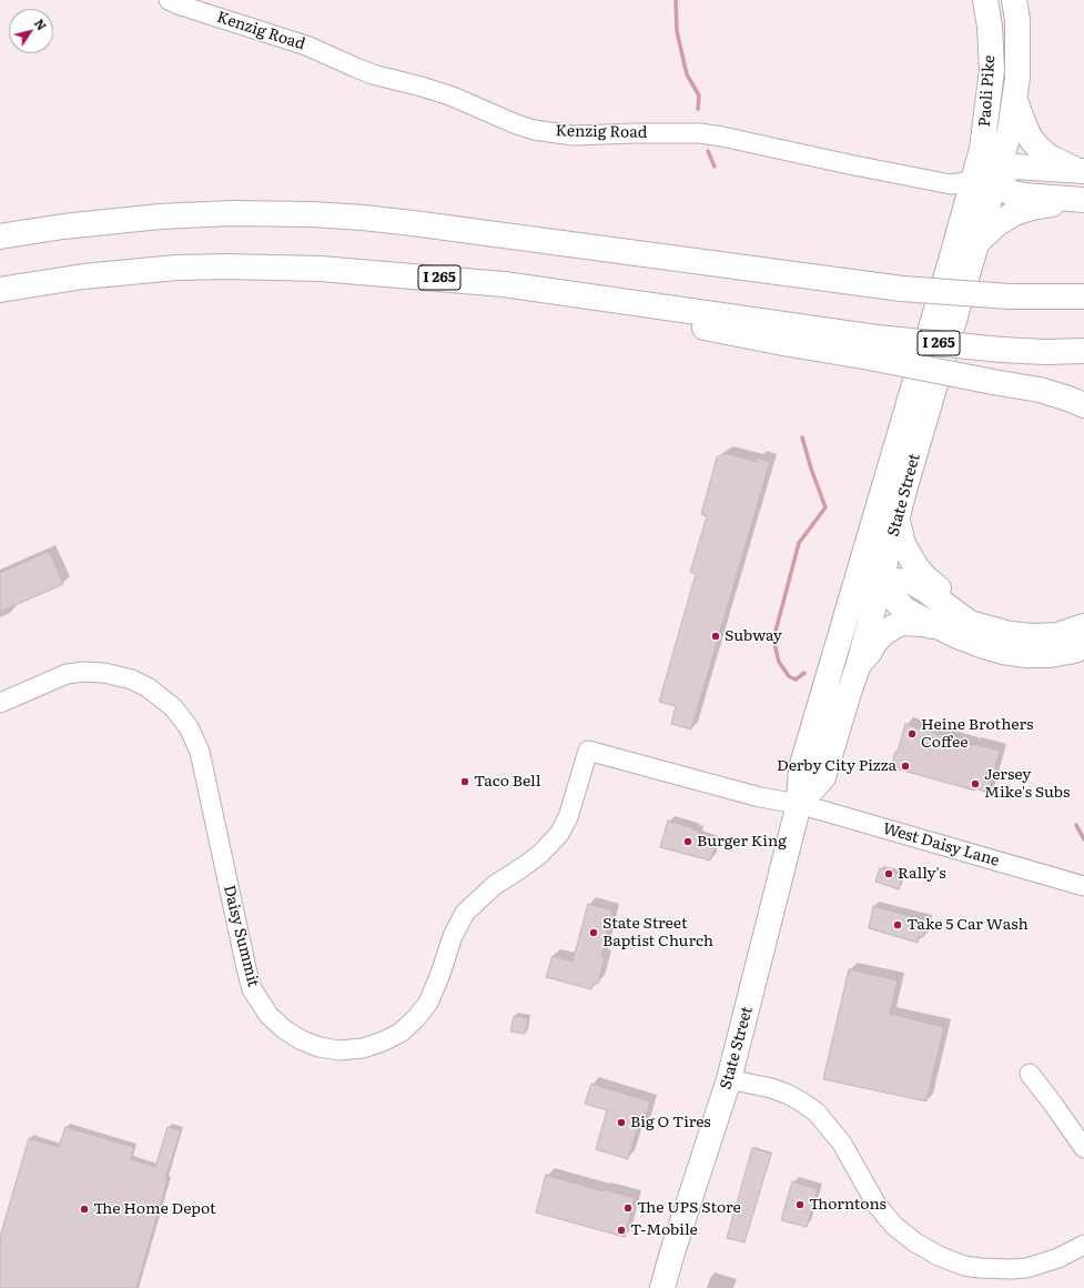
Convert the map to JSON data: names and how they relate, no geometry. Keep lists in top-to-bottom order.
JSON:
{
  "streets": {
    "main road": ["Paoli Pike", "I 265", "State Street"],
    "street": ["Kenzig Road", "West Daisy Lane", "Daisy Summit"]
  },
  "crossings": [
    ["Kenzig Road", "Paoli Pike"],
    ["Kenzig Road", "State Street"],
    ["Paoli Pike", "State Street"],
    ["State Street", "West Daisy Lane"],
    ["West Daisy Lane", "Daisy Summit"]
  ],
  "places": [
    "Subway",
    "Heine Brothers Coffee",
    "Derby City Pizza",
    "Taco Bell",
    "Jersey Mike's Subs",
    "Burger King",
    "Rally's",
    "Take 5 Car Wash",
    "State Street Baptist Church",
    "Big O Tires",
    "Thorntons",
    "The UPS Store",
    "The Home Depot",
    "T-Mobile"
  ],
  "north": "top right"
}
